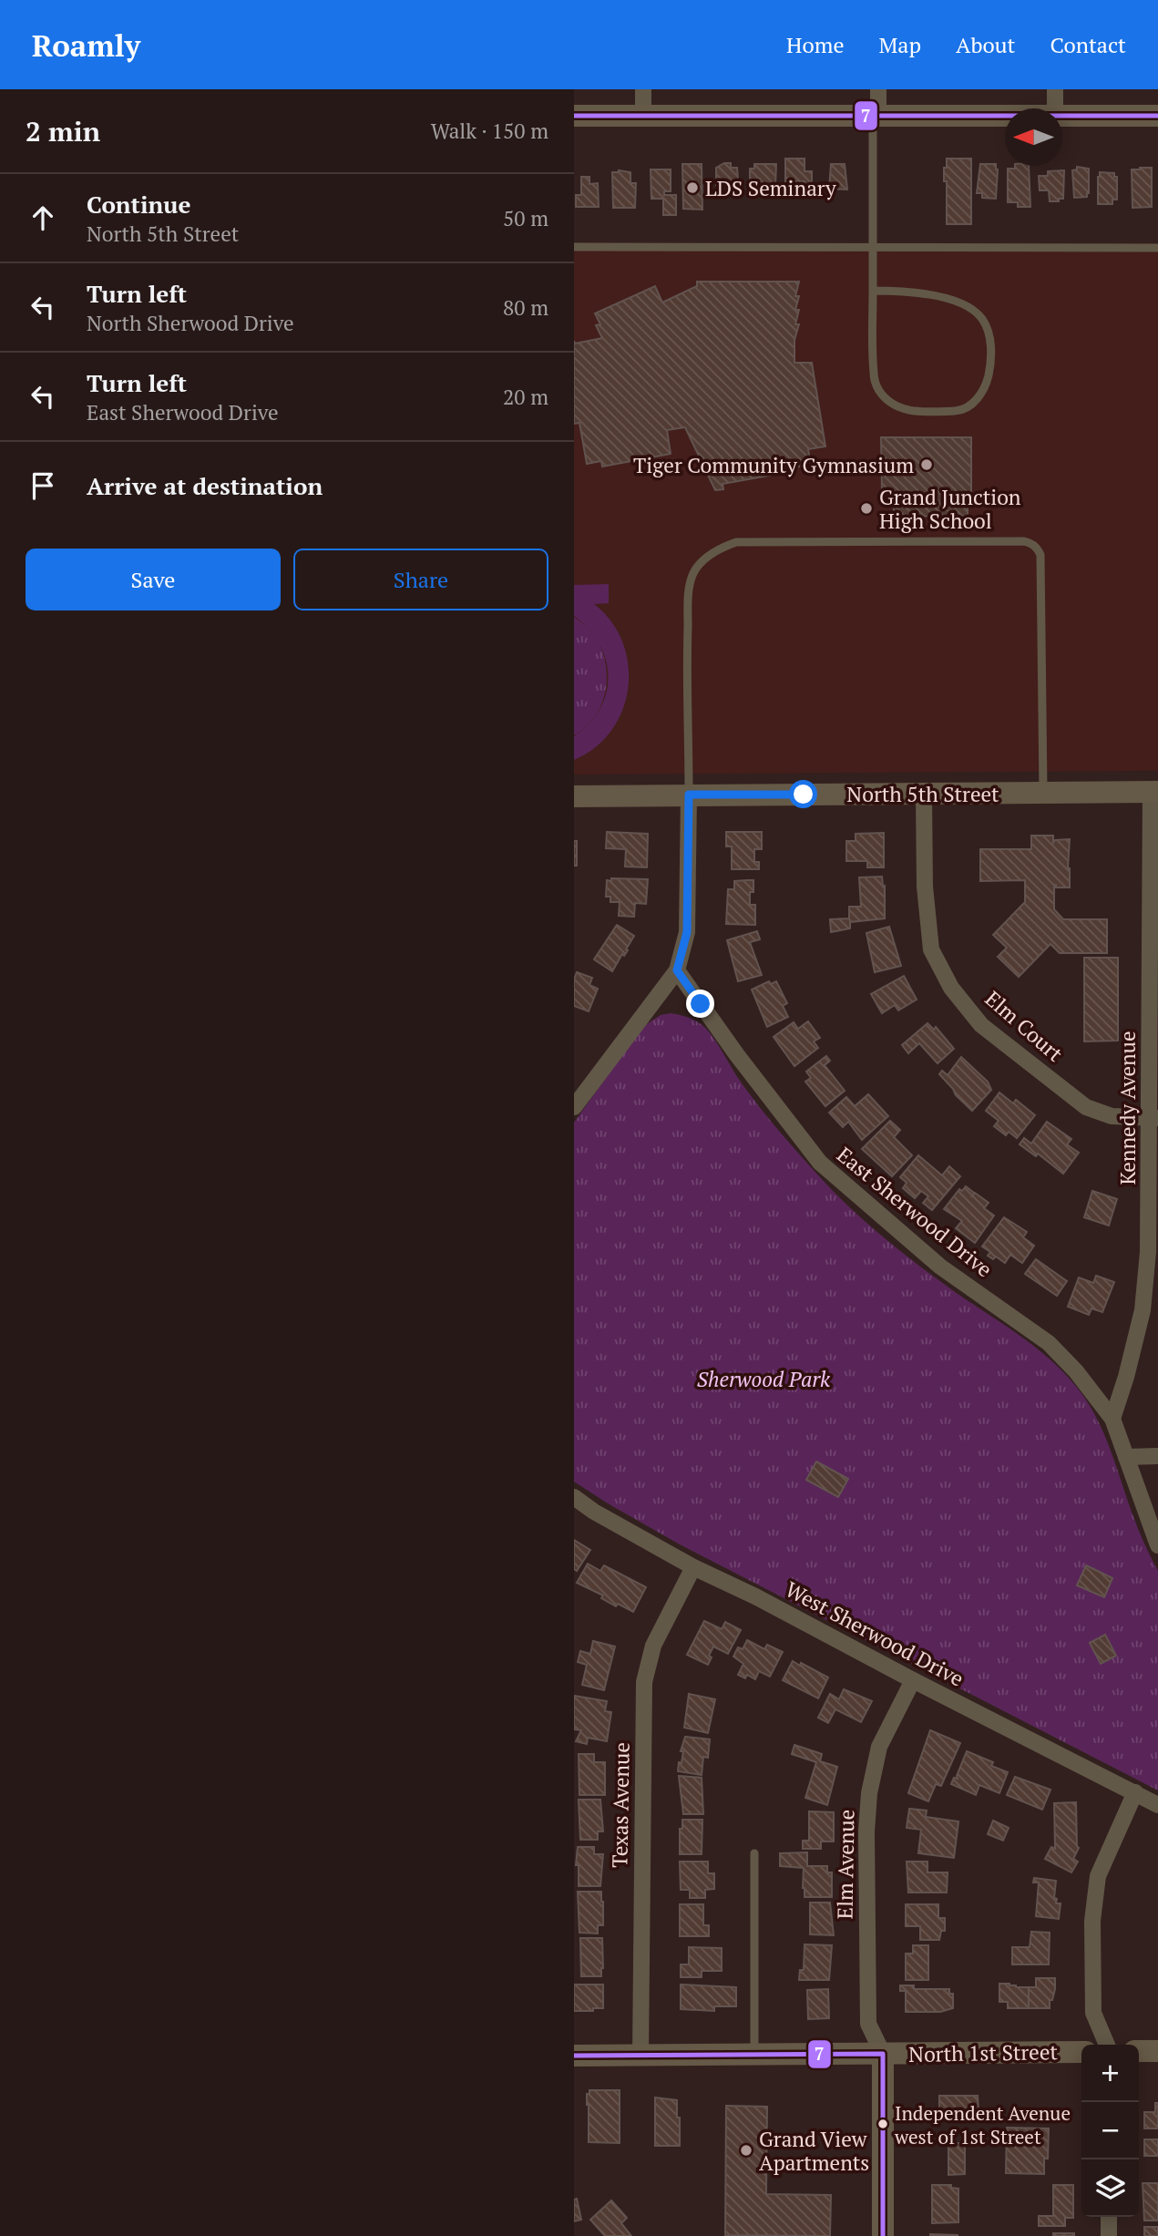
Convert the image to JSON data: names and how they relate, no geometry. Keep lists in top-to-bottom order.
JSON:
{
  "streets": {
    "main road": ["North 5th Street", "North 1st Street"],
    "street": [
      "Elm Court",
      "Kennedy Avenue",
      "East Sherwood Drive",
      "West Sherwood Drive",
      "Texas Avenue",
      "Elm Avenue"
    ]
  },
  "crossings": [
    ["North 5th Street", "Elm Court"],
    ["North 5th Street", "Kennedy Avenue"],
    ["Elm Court", "Kennedy Avenue"],
    ["Kennedy Avenue", "East Sherwood Drive"],
    ["West Sherwood Drive", "Texas Avenue"],
    ["West Sherwood Drive", "Elm Avenue"],
    ["Texas Avenue", "North 1st Street"],
    ["Elm Avenue", "North 1st Street"]
  ],
  "parks": ["Sherwood Park"],
  "places": [
    "LDS Seminary",
    "Tiger Community Gymnasium",
    "Grand Junction High School",
    "Independent Avenue west of 1st Street",
    "Grand View Apartments"
  ],
  "lines": ["transit line 7"],
  "north": "left",
  "page": {
    "header": "Roamly",
    "nav": [
      "Home",
      "Map",
      "About",
      "Contact"
    ],
    "heading": ["2 min", "Walk · 150 m"],
    "list": [
      ["Continue", "North 5th Street", "50 m"],
      ["Turn left", "North Sherwood Drive", "80 m"],
      ["Turn left", "East Sherwood Drive", "20 m"],
      "Arrive at destination"
    ],
    "buttons": ["Save", "Share"],
    "map_buttons": ["+", "−"]
  }
}
